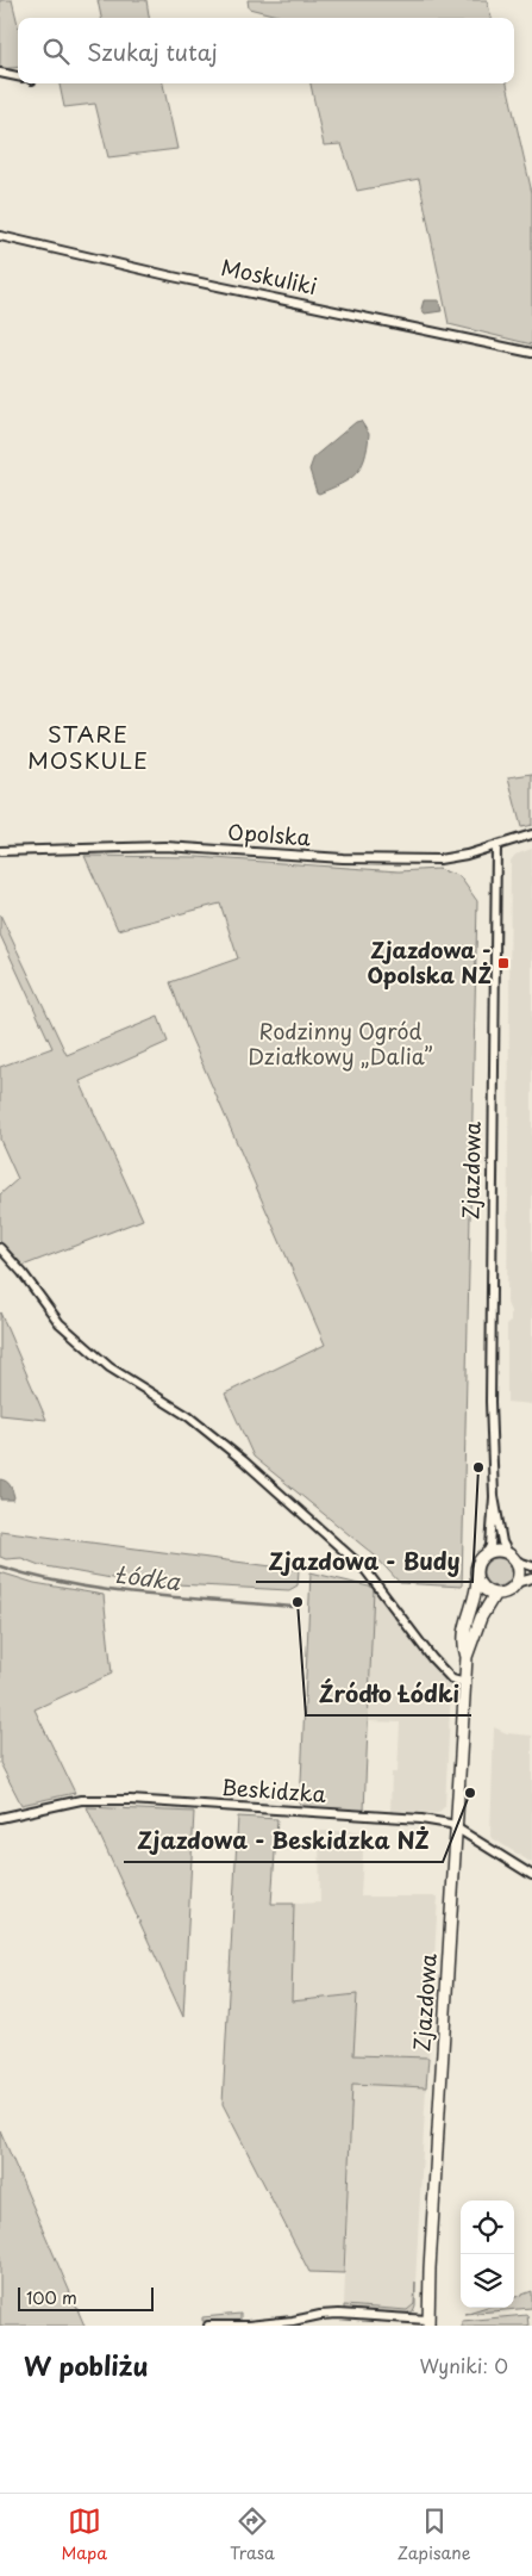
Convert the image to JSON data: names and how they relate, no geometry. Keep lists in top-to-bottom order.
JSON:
{
  "streets": {
    "street": [
      "Moskuliki",
      "Opolska",
      "Zjazdowa",
      "Beskidzka"
    ]
  },
  "crossings": [
    ["Opolska", "Zjazdowa"],
    ["Zjazdowa", "Beskidzka"]
  ],
  "districts": ["STARE MOSKULE"],
  "water": ["Łódka"],
  "parks": ["Rodzinny Ogród Działkowy „Dalia”"],
  "places": {
    "transit": ["Zjazdowa - Opolska NŻ"],
    "other": ["Zjazdowa - Budy", "Źródło Łódki", "Zjazdowa - Beskidzka NŻ"]
  },
  "scale_bar": "100 m",
  "page": {
    "search": "Szukaj tutaj",
    "scale": "100 m",
    "heading": ["W pobliżu", "Wyniki: 0"],
    "nav": ["Mapa", "Trasa", "Zapisane"]
  }
}
